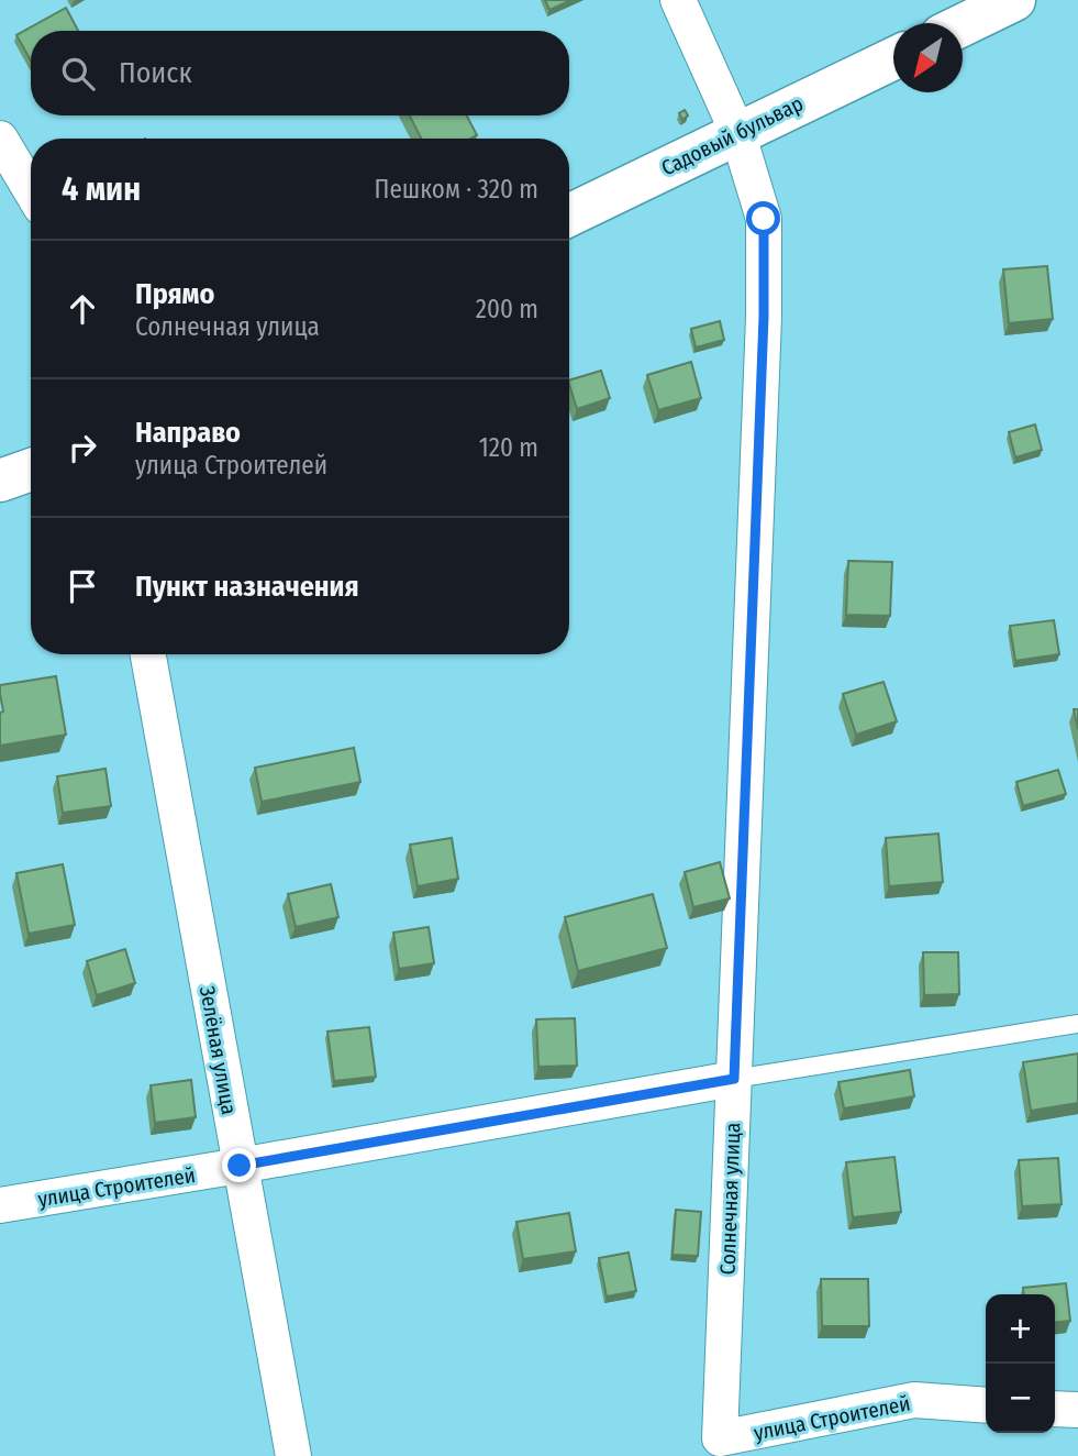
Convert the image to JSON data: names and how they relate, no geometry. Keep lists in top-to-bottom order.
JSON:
{
  "streets": {
    "street": [
      "Садовый бульвар",
      "Зелёная улица",
      "улица Строителей",
      "Солнечная улица"
    ]
  },
  "crossings": [
    ["Садовый бульвар", "Солнечная улица"],
    ["Зелёная улица", "улица Строителей"],
    ["улица Строителей", "Солнечная улица"]
  ],
  "north": "bottom left",
  "page": {
    "search": "Поиск",
    "heading": ["4 мин", "Пешком · 320 m"],
    "list": [
      ["Прямо", "Солнечная улица", "200 m"],
      ["Направо", "улица Строителей", "120 m"],
      "Пункт назначения"
    ],
    "map_buttons": ["+", "−"]
  }
}
